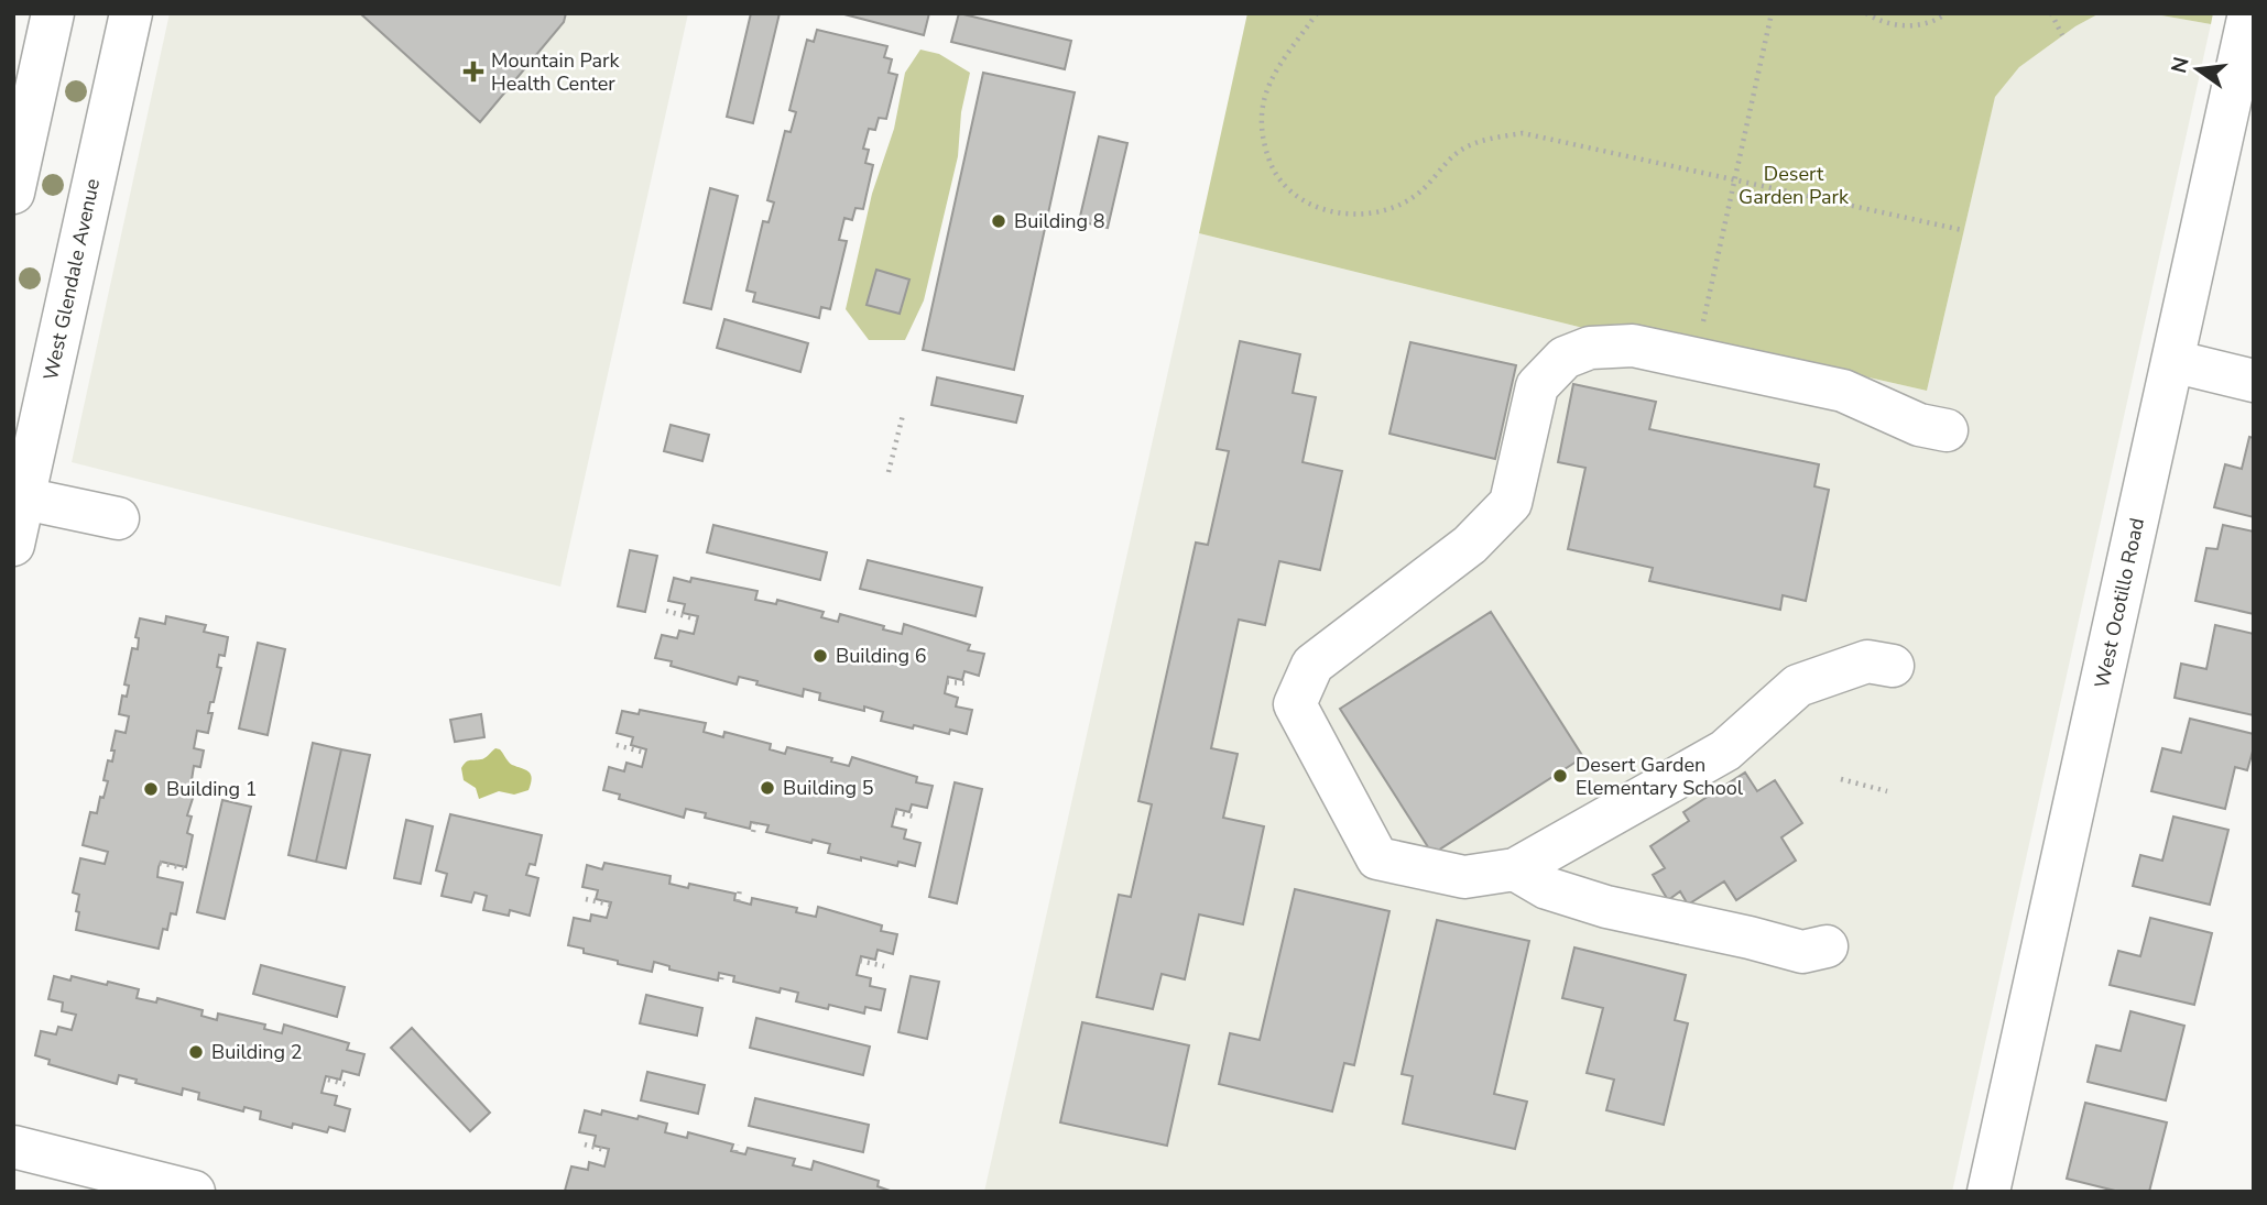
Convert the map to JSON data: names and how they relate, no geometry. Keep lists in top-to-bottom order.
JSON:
{
  "streets": {
    "street": ["West Glendale Avenue", "West Ocotillo Road"]
  },
  "parks": ["Desert Garden Park"],
  "places": {
    "health": ["Mountain Park Health Center"],
    "other": [
      "Building 8",
      "Building 6",
      "Desert Garden Elementary School",
      "Building 5",
      "Building 1",
      "Building 2"
    ]
  },
  "north": "left"
}
